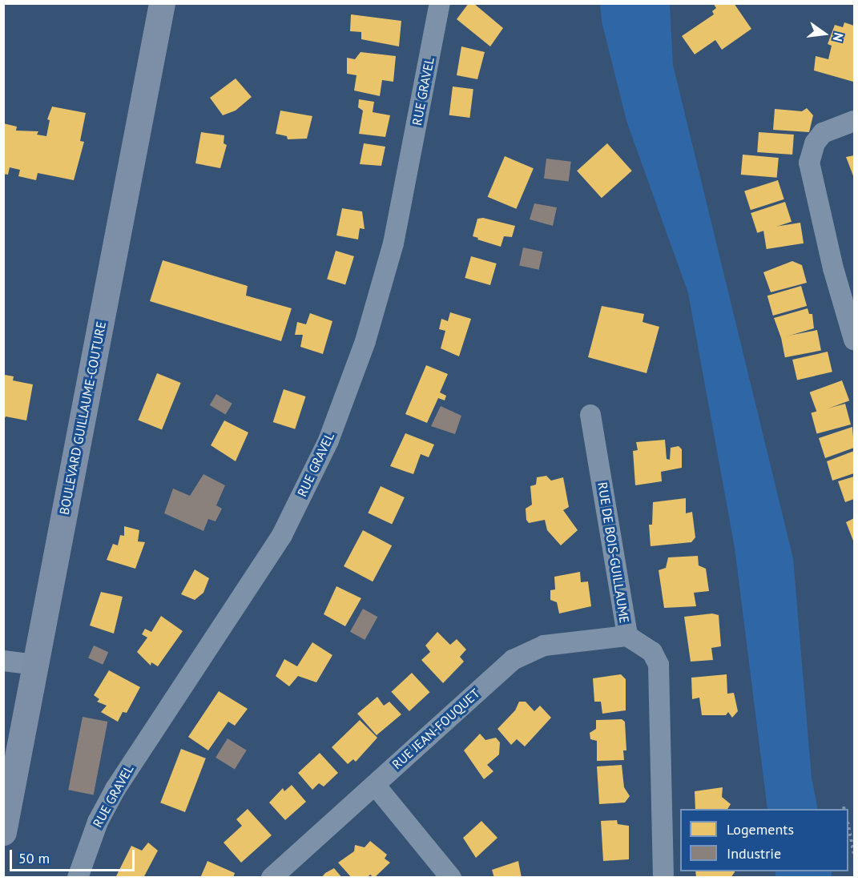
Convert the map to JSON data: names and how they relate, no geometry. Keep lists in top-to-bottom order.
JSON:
{
  "streets": {
    "main road": ["BOULEVARD GUILLAUME-COUTURE"],
    "street": ["RUE GRAVEL", "RUE DE BOIS-GUILLAUME", "RUE JEAN-FOUQUET"]
  },
  "crossings": [
    ["RUE DE BOIS-GUILLAUME", "RUE JEAN-FOUQUET"]
  ],
  "legend": ["Logements", "Industrie"],
  "scale_bar": "50 m",
  "north": "right"
}
